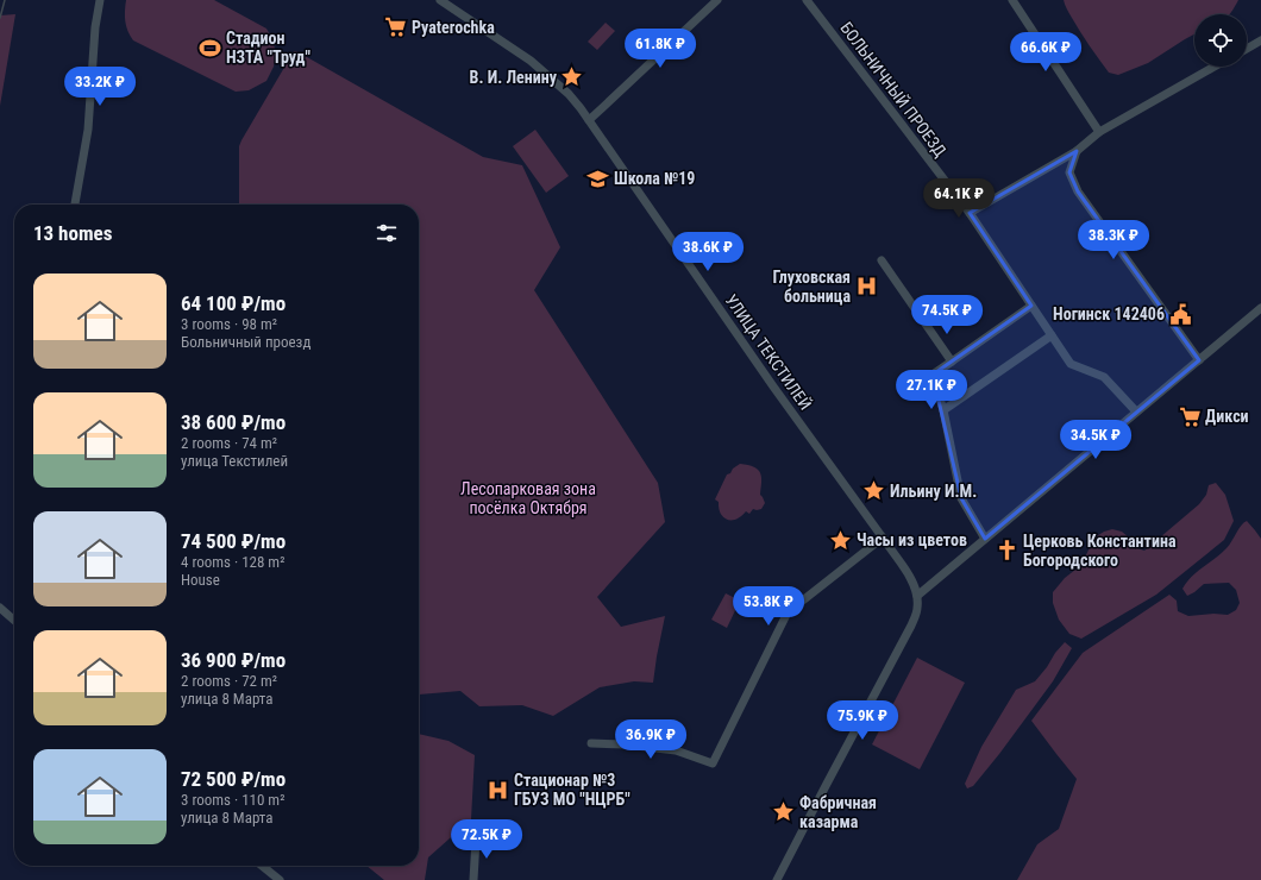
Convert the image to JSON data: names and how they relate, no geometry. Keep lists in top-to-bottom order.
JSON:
{
  "streets": {
    "street": ["БОЛЬНИЧНЫЙ ПРОЕЗД", "УЛИЦА ТЕКСТИЛЕЙ"]
  },
  "parks": ["Лесопарковая зона посёлка Октября"],
  "places": {
    "supermarket": ["Pyaterochka", "Дикси"],
    "sports": ["Стадион НЗТА \"Труд\""],
    "place": [
      "В. И. Ленину",
      "Ильину И.М.",
      "Часы из цветов",
      "Фабричная казарма"
    ],
    "school or university": ["Школа №19"],
    "hospital": ["Глуховская больница", "Стационар №3 ГБУЗ МО \"НЦРБ\""],
    "public building": ["Ногинск 142406"],
    "church": ["Церковь Константина Богородского"]
  },
  "page": {
    "price": [
      "61.8K ₽",
      "66.6K ₽",
      "33.2K ₽",
      "64.1K ₽",
      "38.3K ₽",
      "38.6K ₽",
      "74.5K ₽",
      "27.1K ₽",
      "34.5K ₽",
      "53.8K ₽",
      "75.9K ₽",
      "36.9K ₽",
      "72.5K ₽"
    ],
    "heading": "13 homes",
    "list": [
      {
        "name": "64 100 ₽/mo",
        "note": "3 rooms · 98 m² · Больничный проезд"
      },
      {
        "name": "38 600 ₽/mo",
        "note": "2 rooms · 74 m² · улица Текстилей"
      },
      {
        "name": "74 500 ₽/mo",
        "note": "4 rooms · 128 m² · House"
      },
      {
        "name": "36 900 ₽/mo",
        "note": "2 rooms · 72 m² · улица 8 Марта"
      },
      {
        "name": "72 500 ₽/mo",
        "note": "3 rooms · 110 m² · улица 8 Марта"
      }
    ]
  }
}
